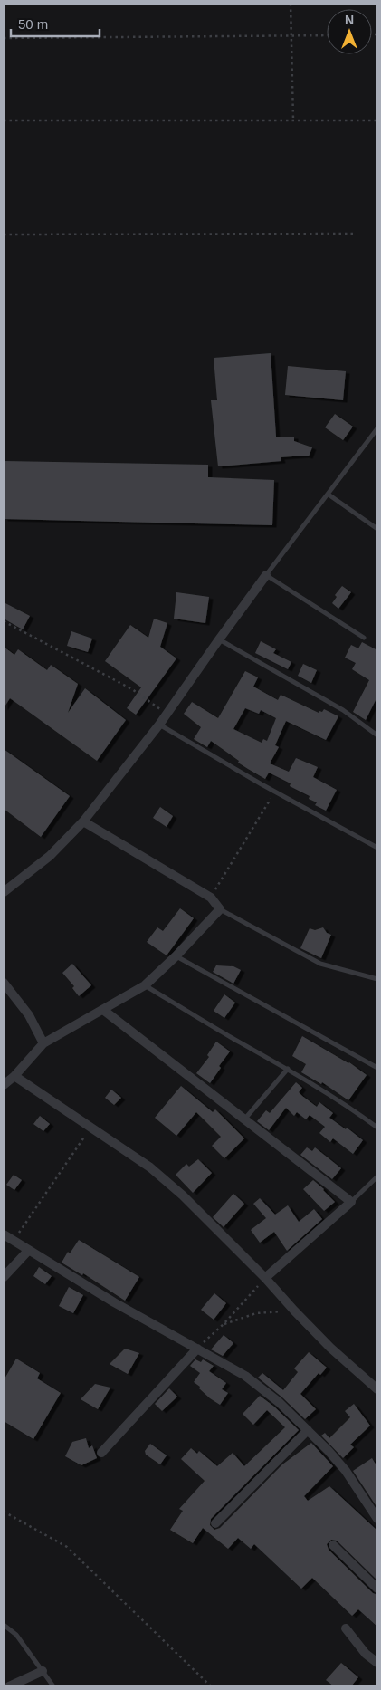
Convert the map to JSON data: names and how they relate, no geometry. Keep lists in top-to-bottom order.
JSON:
{
  "scale_bar": "50 m",
  "north": "top"
}
